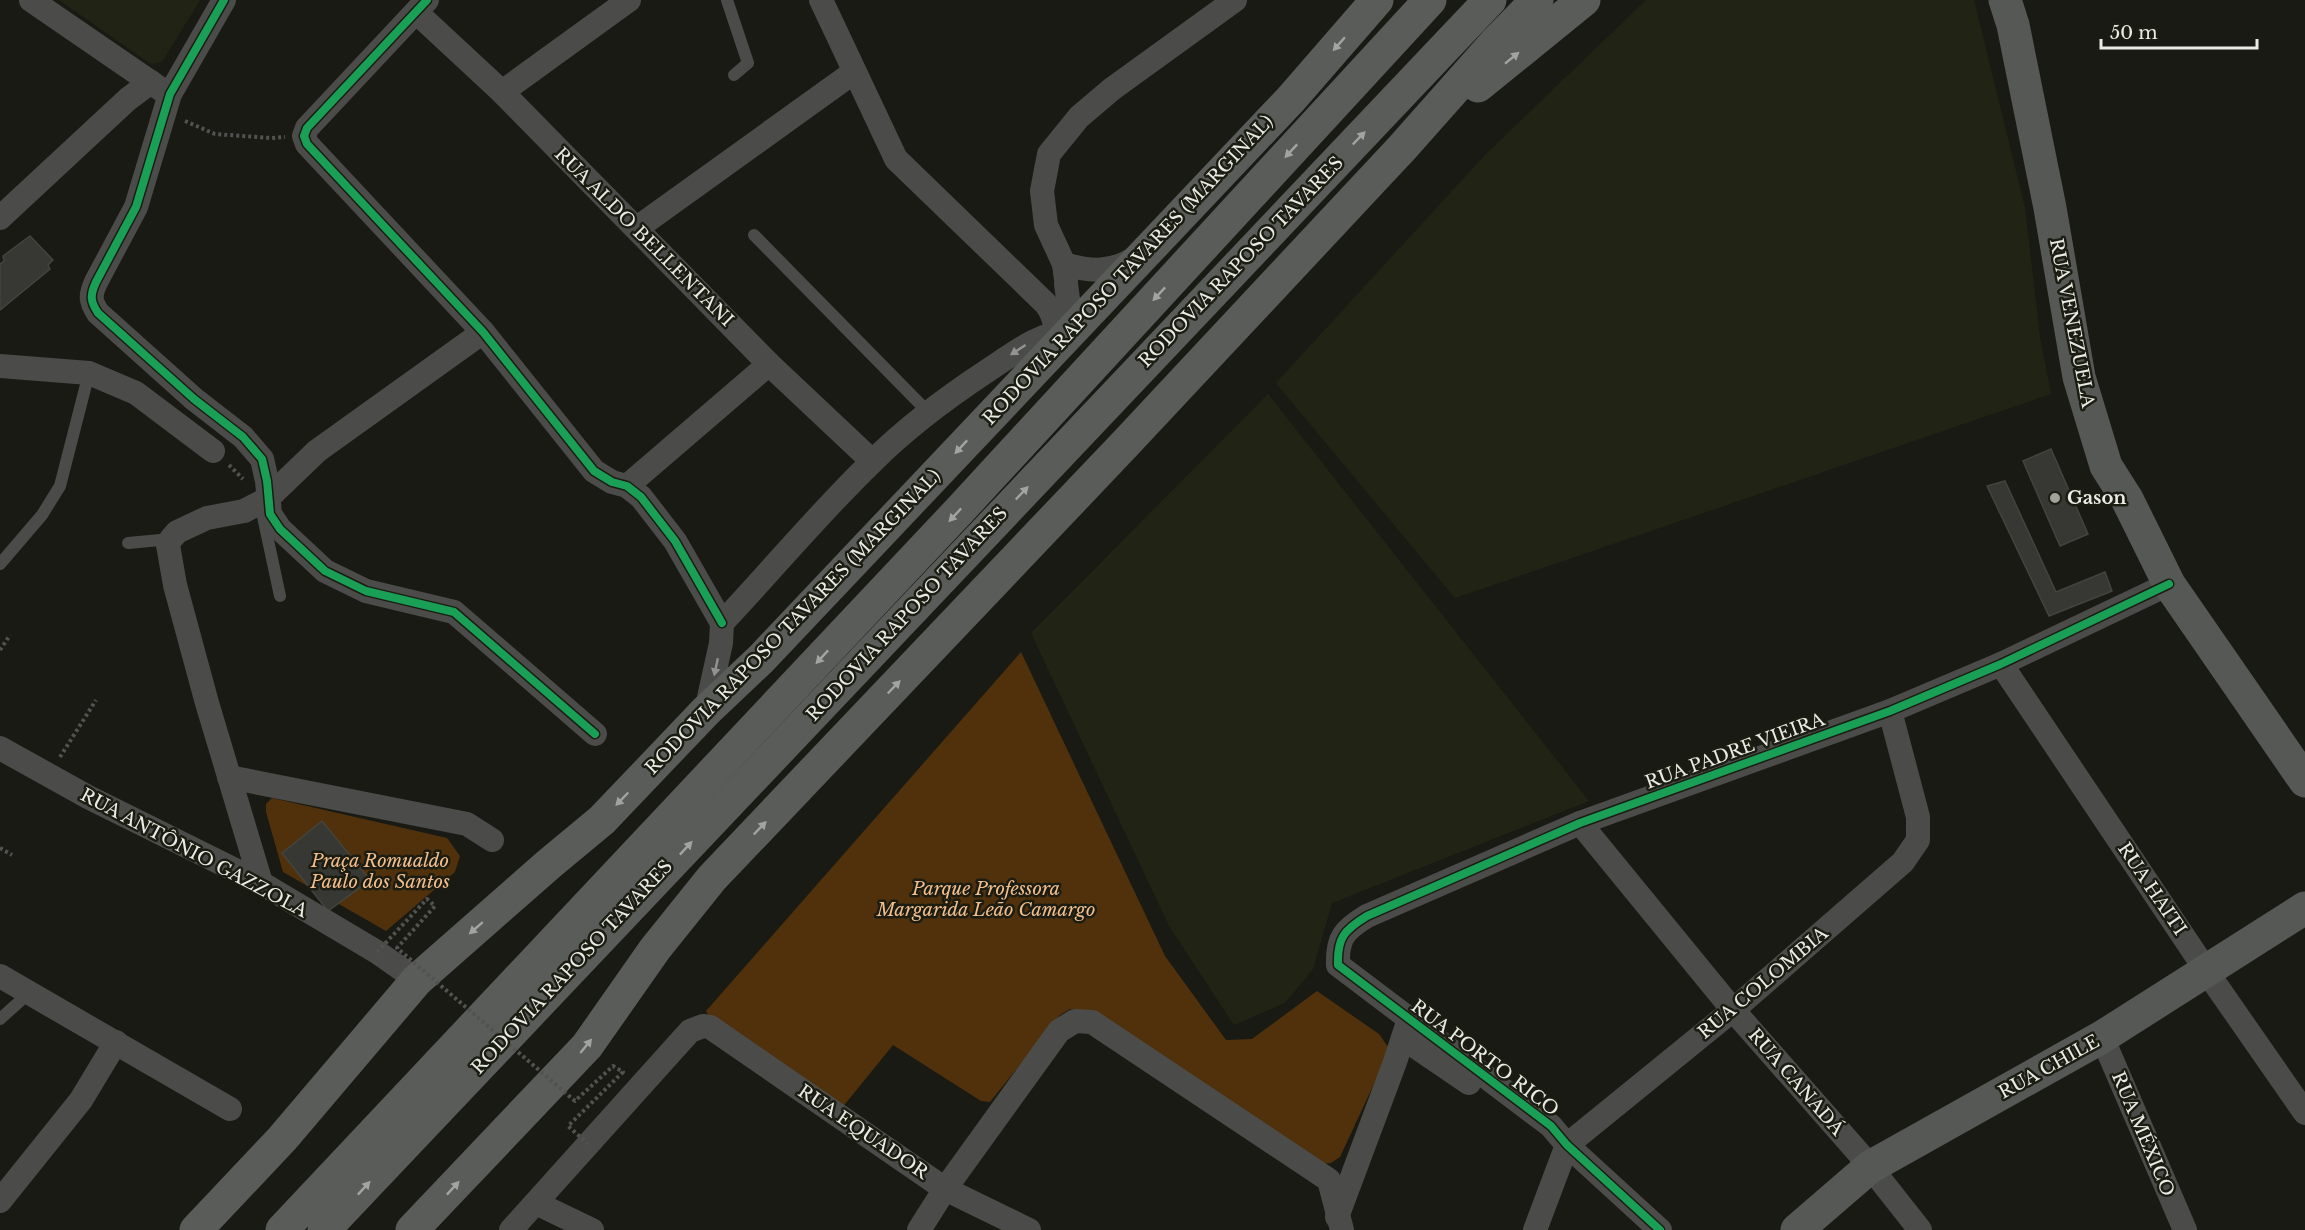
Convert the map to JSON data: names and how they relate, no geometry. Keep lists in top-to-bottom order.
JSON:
{
  "streets": {
    "highway": ["RODOVIA RAPOSO TAVARES", "RODOVIA RAPOSO TAVARES (MARGINAL)"],
    "main road": ["RUA VENEZUELA", "RUA CHILE"],
    "street": [
      "RUA ALDO BELLENTANI",
      "RUA PADRE VIEIRA",
      "RUA ANTÔNIO GAZZOLA",
      "RUA HAITI",
      "RUA COLOMBIA",
      "RUA PORTO RICO",
      "RUA CANADÁ",
      "RUA EQUADOR",
      "RUA MÉXICO"
    ]
  },
  "crossings": [
    ["RODOVIA RAPOSO TAVARES (MARGINAL)", "RUA ANTÔNIO GAZZOLA"],
    ["RUA VENEZUELA", "RUA PADRE VIEIRA"],
    ["RUA PADRE VIEIRA", "RUA HAITI"],
    ["RUA PADRE VIEIRA", "RUA COLOMBIA"],
    ["RUA PADRE VIEIRA", "RUA PORTO RICO"],
    ["RUA PADRE VIEIRA", "RUA CANADÁ"],
    ["RUA HAITI", "RUA CHILE"],
    ["RUA COLOMBIA", "RUA PORTO RICO"],
    ["RUA COLOMBIA", "RUA CANADÁ"],
    ["RUA CHILE", "RUA CANADÁ"],
    ["RUA CHILE", "RUA MÉXICO"]
  ],
  "parks": ["Praça Romualdo Paulo dos Santos", "Parque Professora Margarida Leão Camargo"],
  "places": ["Gason"],
  "scale_bar": "50 m"
}
